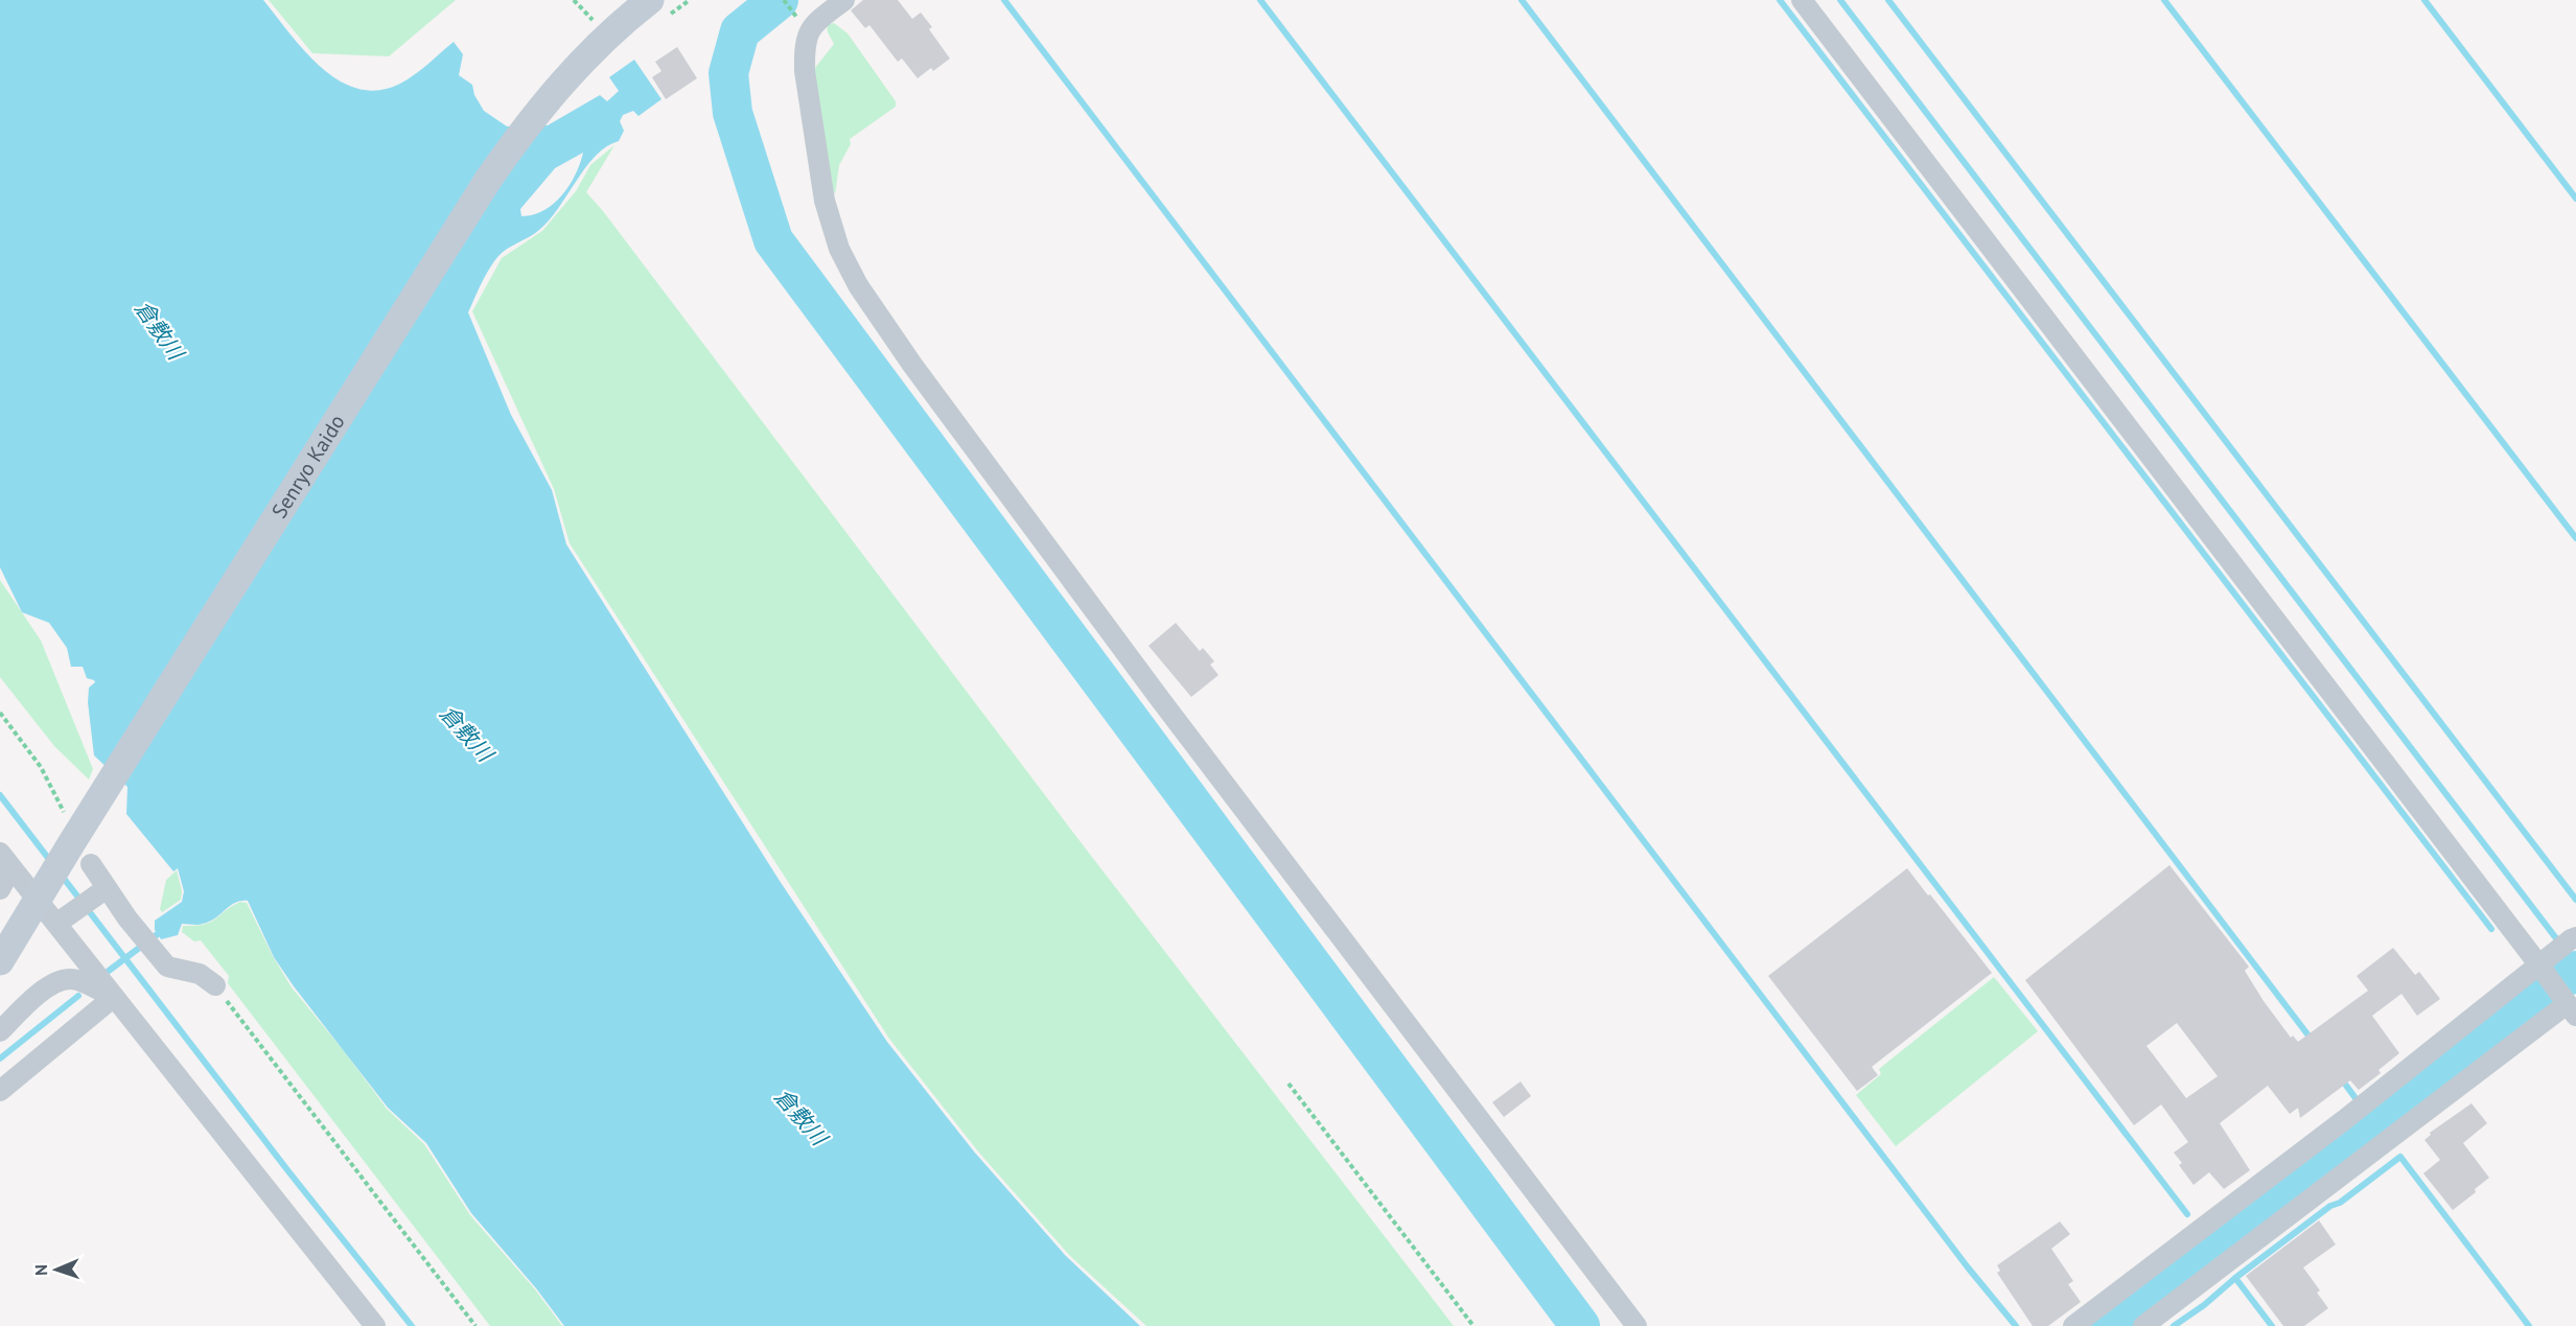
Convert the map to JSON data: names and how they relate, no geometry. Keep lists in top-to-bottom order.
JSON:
{
  "streets": {
    "street": ["Senryo Kaido"]
  },
  "water": ["倉敷川"],
  "north": "left"
}
